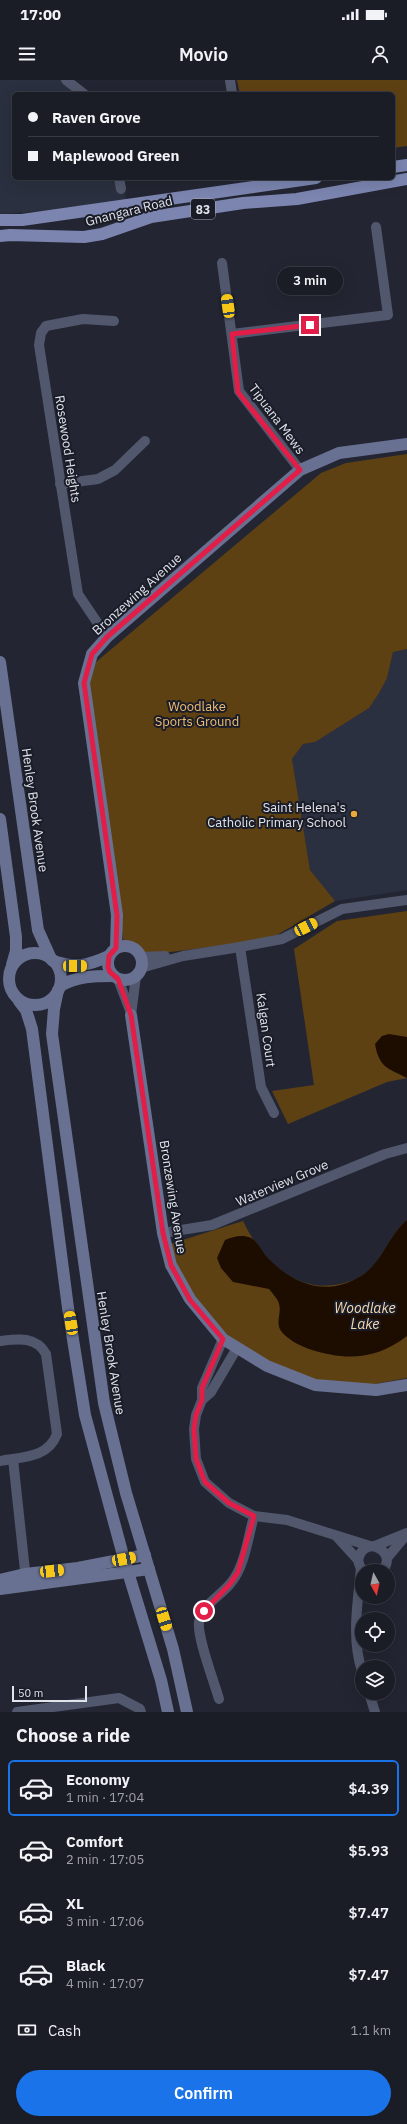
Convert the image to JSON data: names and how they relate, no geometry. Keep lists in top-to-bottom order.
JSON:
{
  "streets": {
    "main road": [
      "83",
      "Gnangara Road",
      "Bronzewing Avenue",
      "Henley Brook Avenue"
    ],
    "street": [
      "Tipuana Mews",
      "Rosewood Heights",
      "Kalgan Court",
      "Waterview Grove"
    ]
  },
  "crossings": [
    ["Tipuana Mews", "Bronzewing Avenue"],
    ["Rosewood Heights", "Bronzewing Avenue"],
    ["Bronzewing Avenue", "Waterview Grove"]
  ],
  "water": ["Woodlake Lake"],
  "parks": ["Woodlake Sports Ground"],
  "places": ["Saint Helena's Catholic Primary School"],
  "scale_bar": "50 m",
  "north": "bottom",
  "page": {
    "status": "17:00",
    "header": "Movio",
    "banner": ["Raven Grove", "Maplewood Green"],
    "bubble": "3 min",
    "scale": "50 m",
    "heading": "Choose a ride",
    "list": [
      {
        "name": "Economy",
        "note": "1 min · 17:04",
        "value": "$4.39"
      },
      {
        "name": "Comfort",
        "note": "2 min · 17:05",
        "value": "$5.93"
      },
      {
        "name": "XL",
        "note": "3 min · 17:06",
        "value": "$7.47"
      },
      {
        "name": "Black",
        "note": "4 min · 17:07",
        "value": "$7.47"
      }
    ],
    "pay": ["Cash", "1.1 km"],
    "buttons": "Confirm"
  }
}
